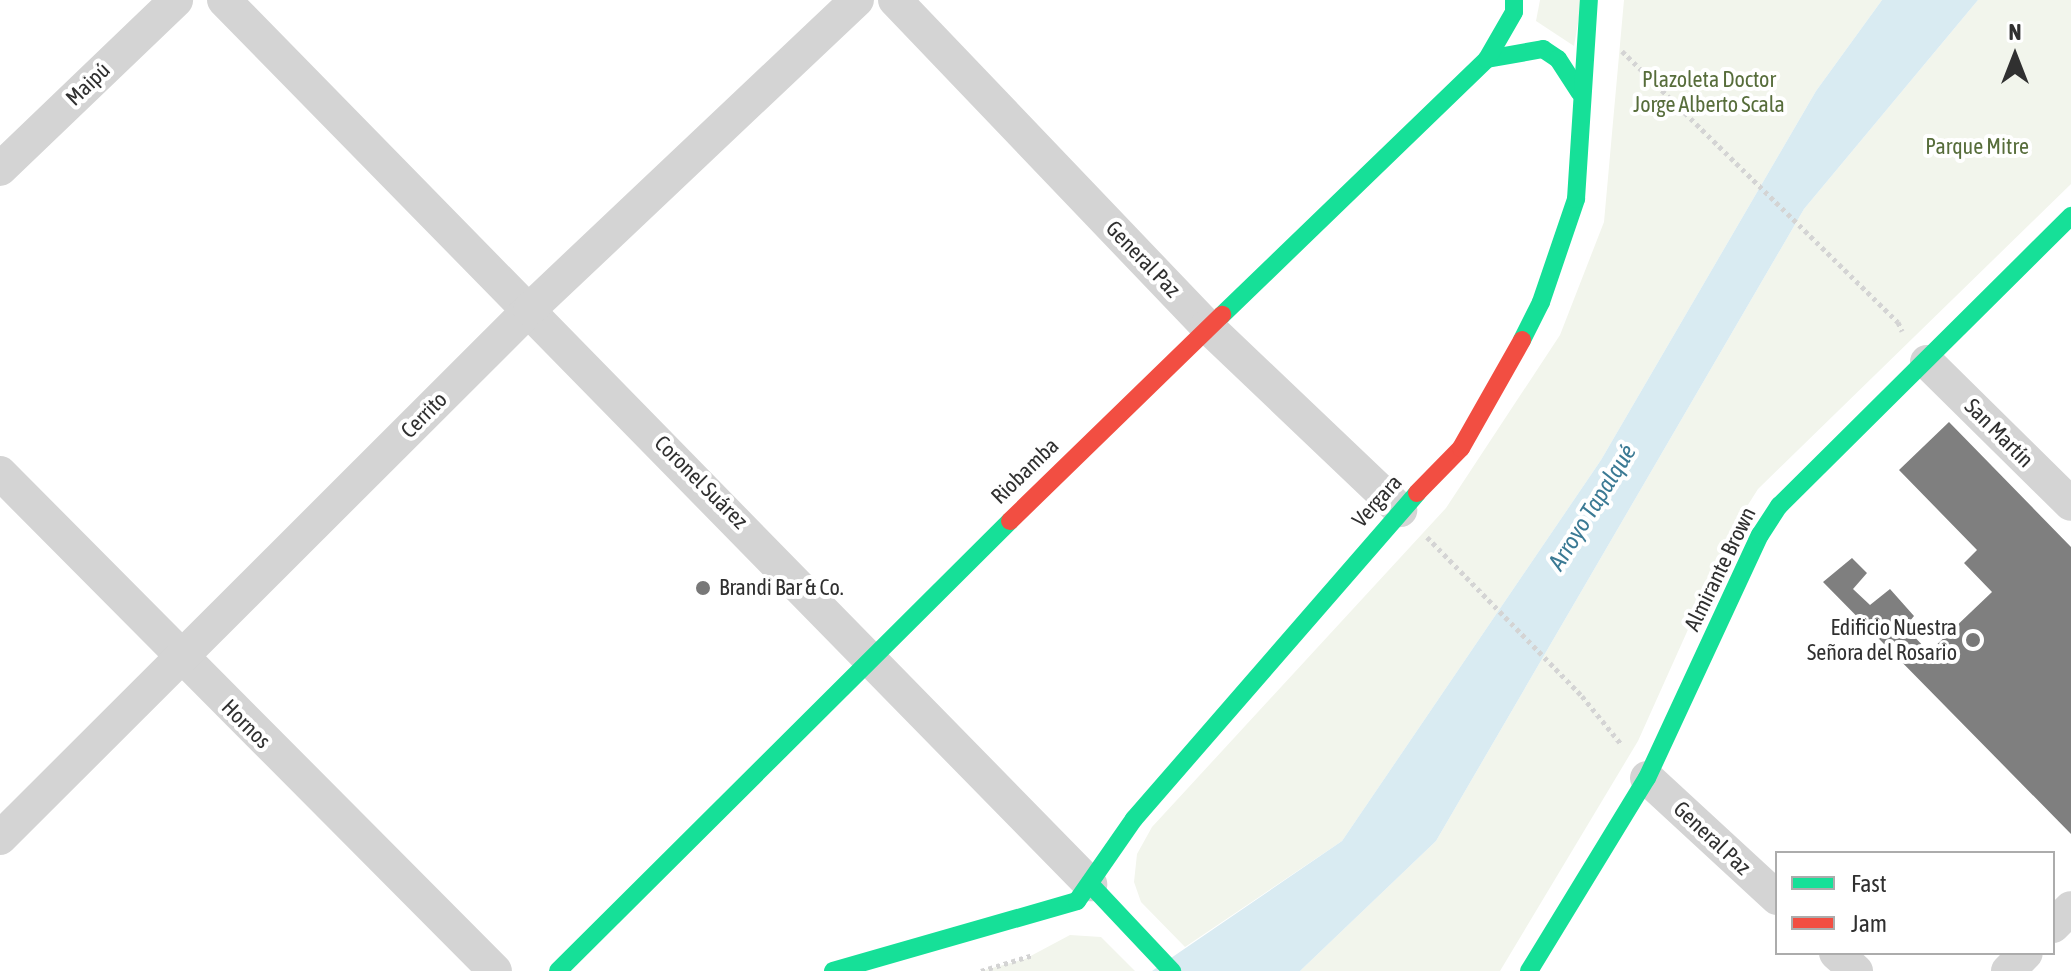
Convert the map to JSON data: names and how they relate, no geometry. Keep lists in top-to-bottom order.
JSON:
{
  "streets": {
    "street": [
      "Maipú",
      "General Paz",
      "Cerrito",
      "San Martín",
      "Riobamba",
      "Coronel Suárez",
      "Vergara",
      "Almirante Brown",
      "Hornos"
    ]
  },
  "crossings": [
    ["General Paz", "Riobamba"],
    ["General Paz", "Vergara"],
    ["General Paz", "Almirante Brown"],
    ["Cerrito", "Coronel Suárez"],
    ["Cerrito", "Hornos"],
    ["San Martín", "Almirante Brown"],
    ["Riobamba", "Coronel Suárez"],
    ["Coronel Suárez", "Vergara"]
  ],
  "water": ["Arroyo Tapalqué"],
  "parks": ["Plazoleta Doctor Jorge Alberto Scala", "Parque Mitre"],
  "places": ["Brandi Bar & Co.", "Edificio Nuestra Señora del Rosario"],
  "legend": ["Fast", "Jam"],
  "north": "top"
}
